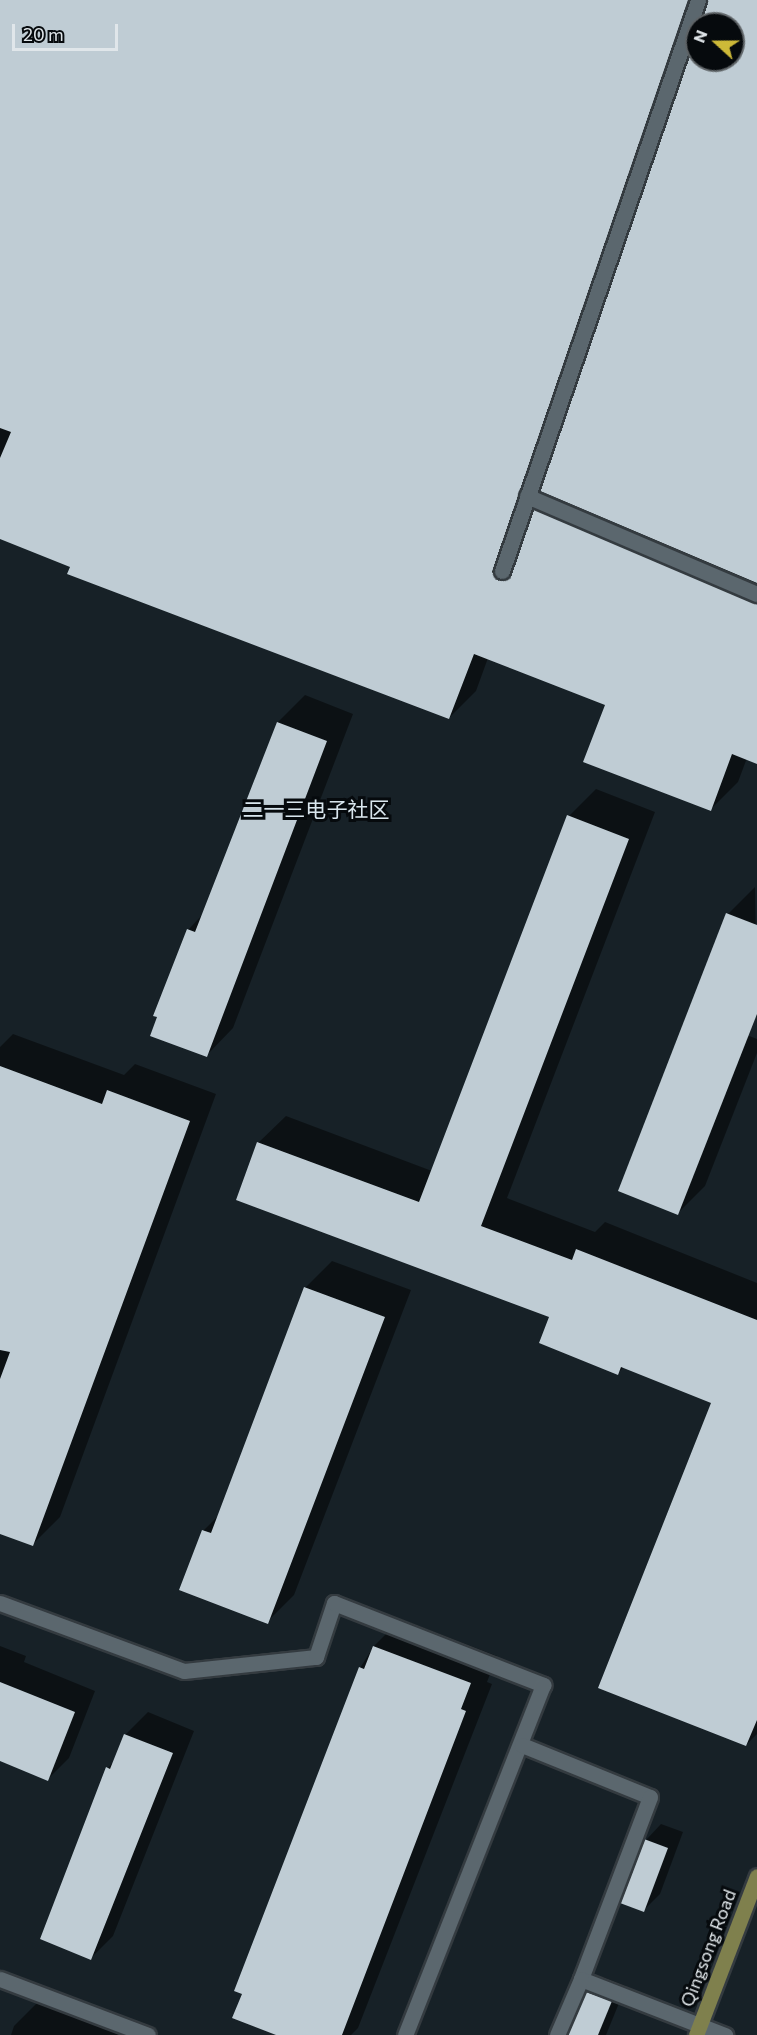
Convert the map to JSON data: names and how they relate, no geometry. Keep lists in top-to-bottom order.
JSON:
{
  "streets": {
    "street": ["Qingsong Road"]
  },
  "districts": ["二一三电子社区"],
  "scale_bar": "20 m",
  "north": "left"
}
